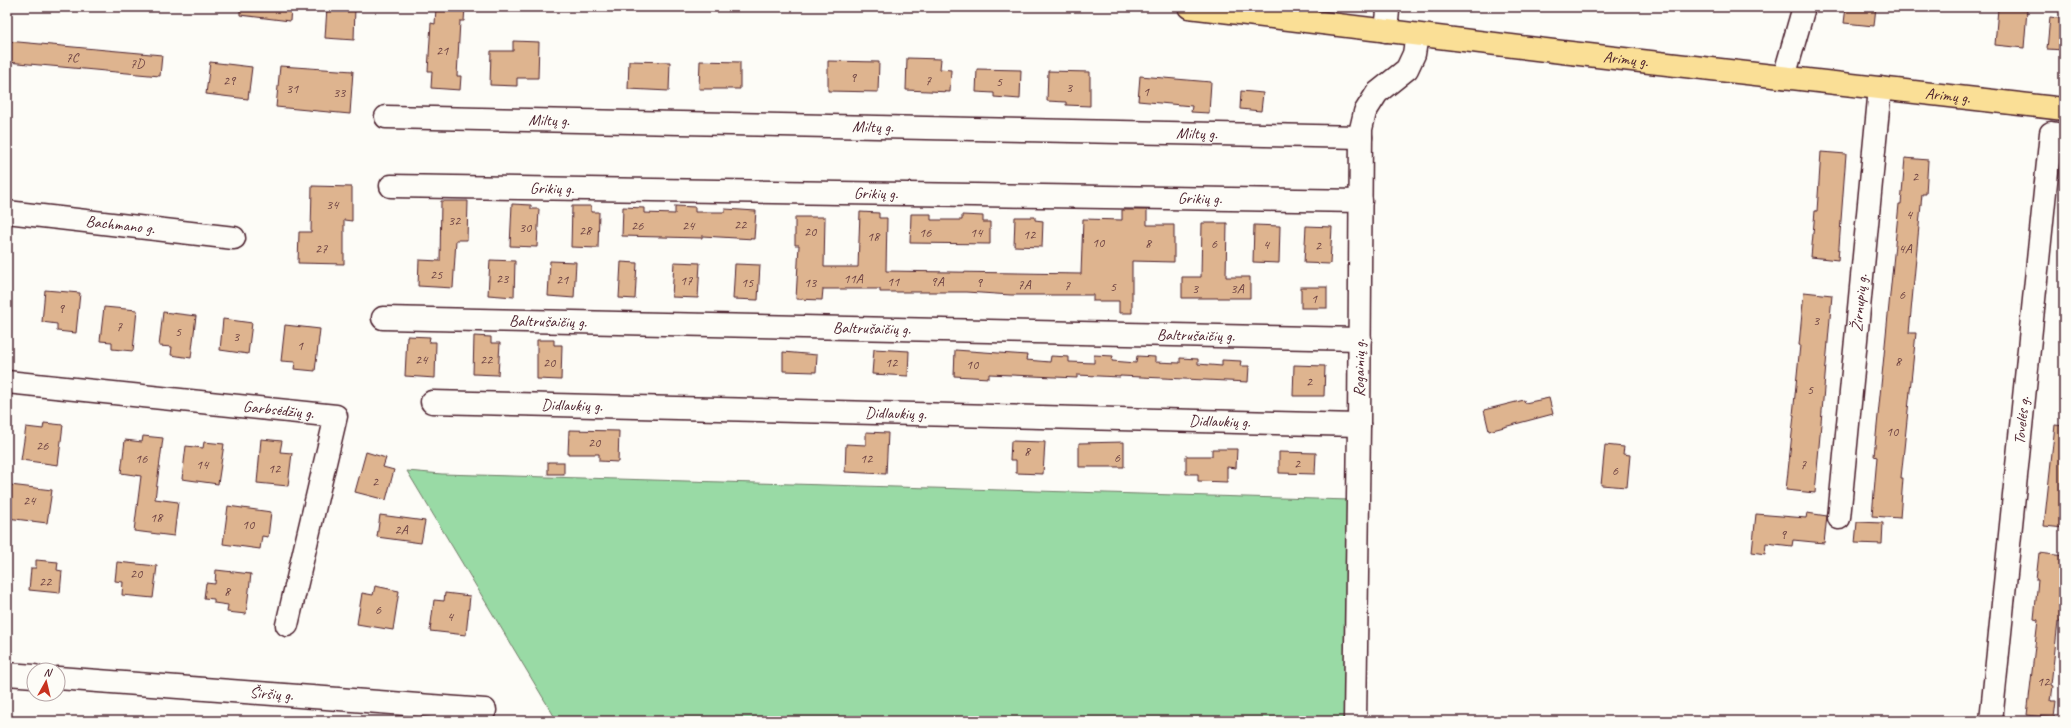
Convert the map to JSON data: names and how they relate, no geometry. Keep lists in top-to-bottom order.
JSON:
{
  "streets": {
    "main road": ["Arimų g."],
    "street": [
      "Miltų g.",
      "Grikių g.",
      "Bachmano g.",
      "Žirnupių g.",
      "Baltrušaičių g.",
      "Rogainių g.",
      "Didlaukių g.",
      "Garbsėdžių g.",
      "Tovelės g.",
      "Širšių g."
    ]
  },
  "crossings": [
    ["Arimų g.", "Žirnupių g."],
    ["Arimų g.", "Rogainių g."],
    ["Miltų g.", "Rogainių g."],
    ["Grikių g.", "Rogainių g."],
    ["Baltrušaičių g.", "Rogainių g."],
    ["Rogainių g.", "Didlaukių g."]
  ],
  "house_numbers": [
    "21",
    "7C",
    "7D",
    "9",
    "29",
    "7",
    "5",
    "3",
    "31",
    "1",
    "33",
    "2",
    "34",
    "4",
    "32",
    "22",
    "26",
    "24",
    "30",
    "28",
    "20",
    "16",
    "14",
    "12",
    "18",
    "10",
    "8",
    "6",
    "4",
    "2",
    "27",
    "4A",
    "25",
    "23",
    "11A",
    "21",
    "17",
    "11",
    "9A",
    "15",
    "13",
    "9",
    "7A",
    "7",
    "5",
    "3",
    "3A",
    "6",
    "1",
    "9",
    "3",
    "7",
    "5",
    "3",
    "1",
    "24",
    "22",
    "8",
    "20",
    "12",
    "10",
    "2",
    "5",
    "10",
    "20",
    "26",
    "8",
    "6",
    "16",
    "12",
    "2",
    "14",
    "7",
    "12",
    "6",
    "2",
    "24",
    "18",
    "10",
    "2A",
    "9",
    "20",
    "22",
    "8",
    "6",
    "4",
    "12"
  ],
  "north": "top"
}
